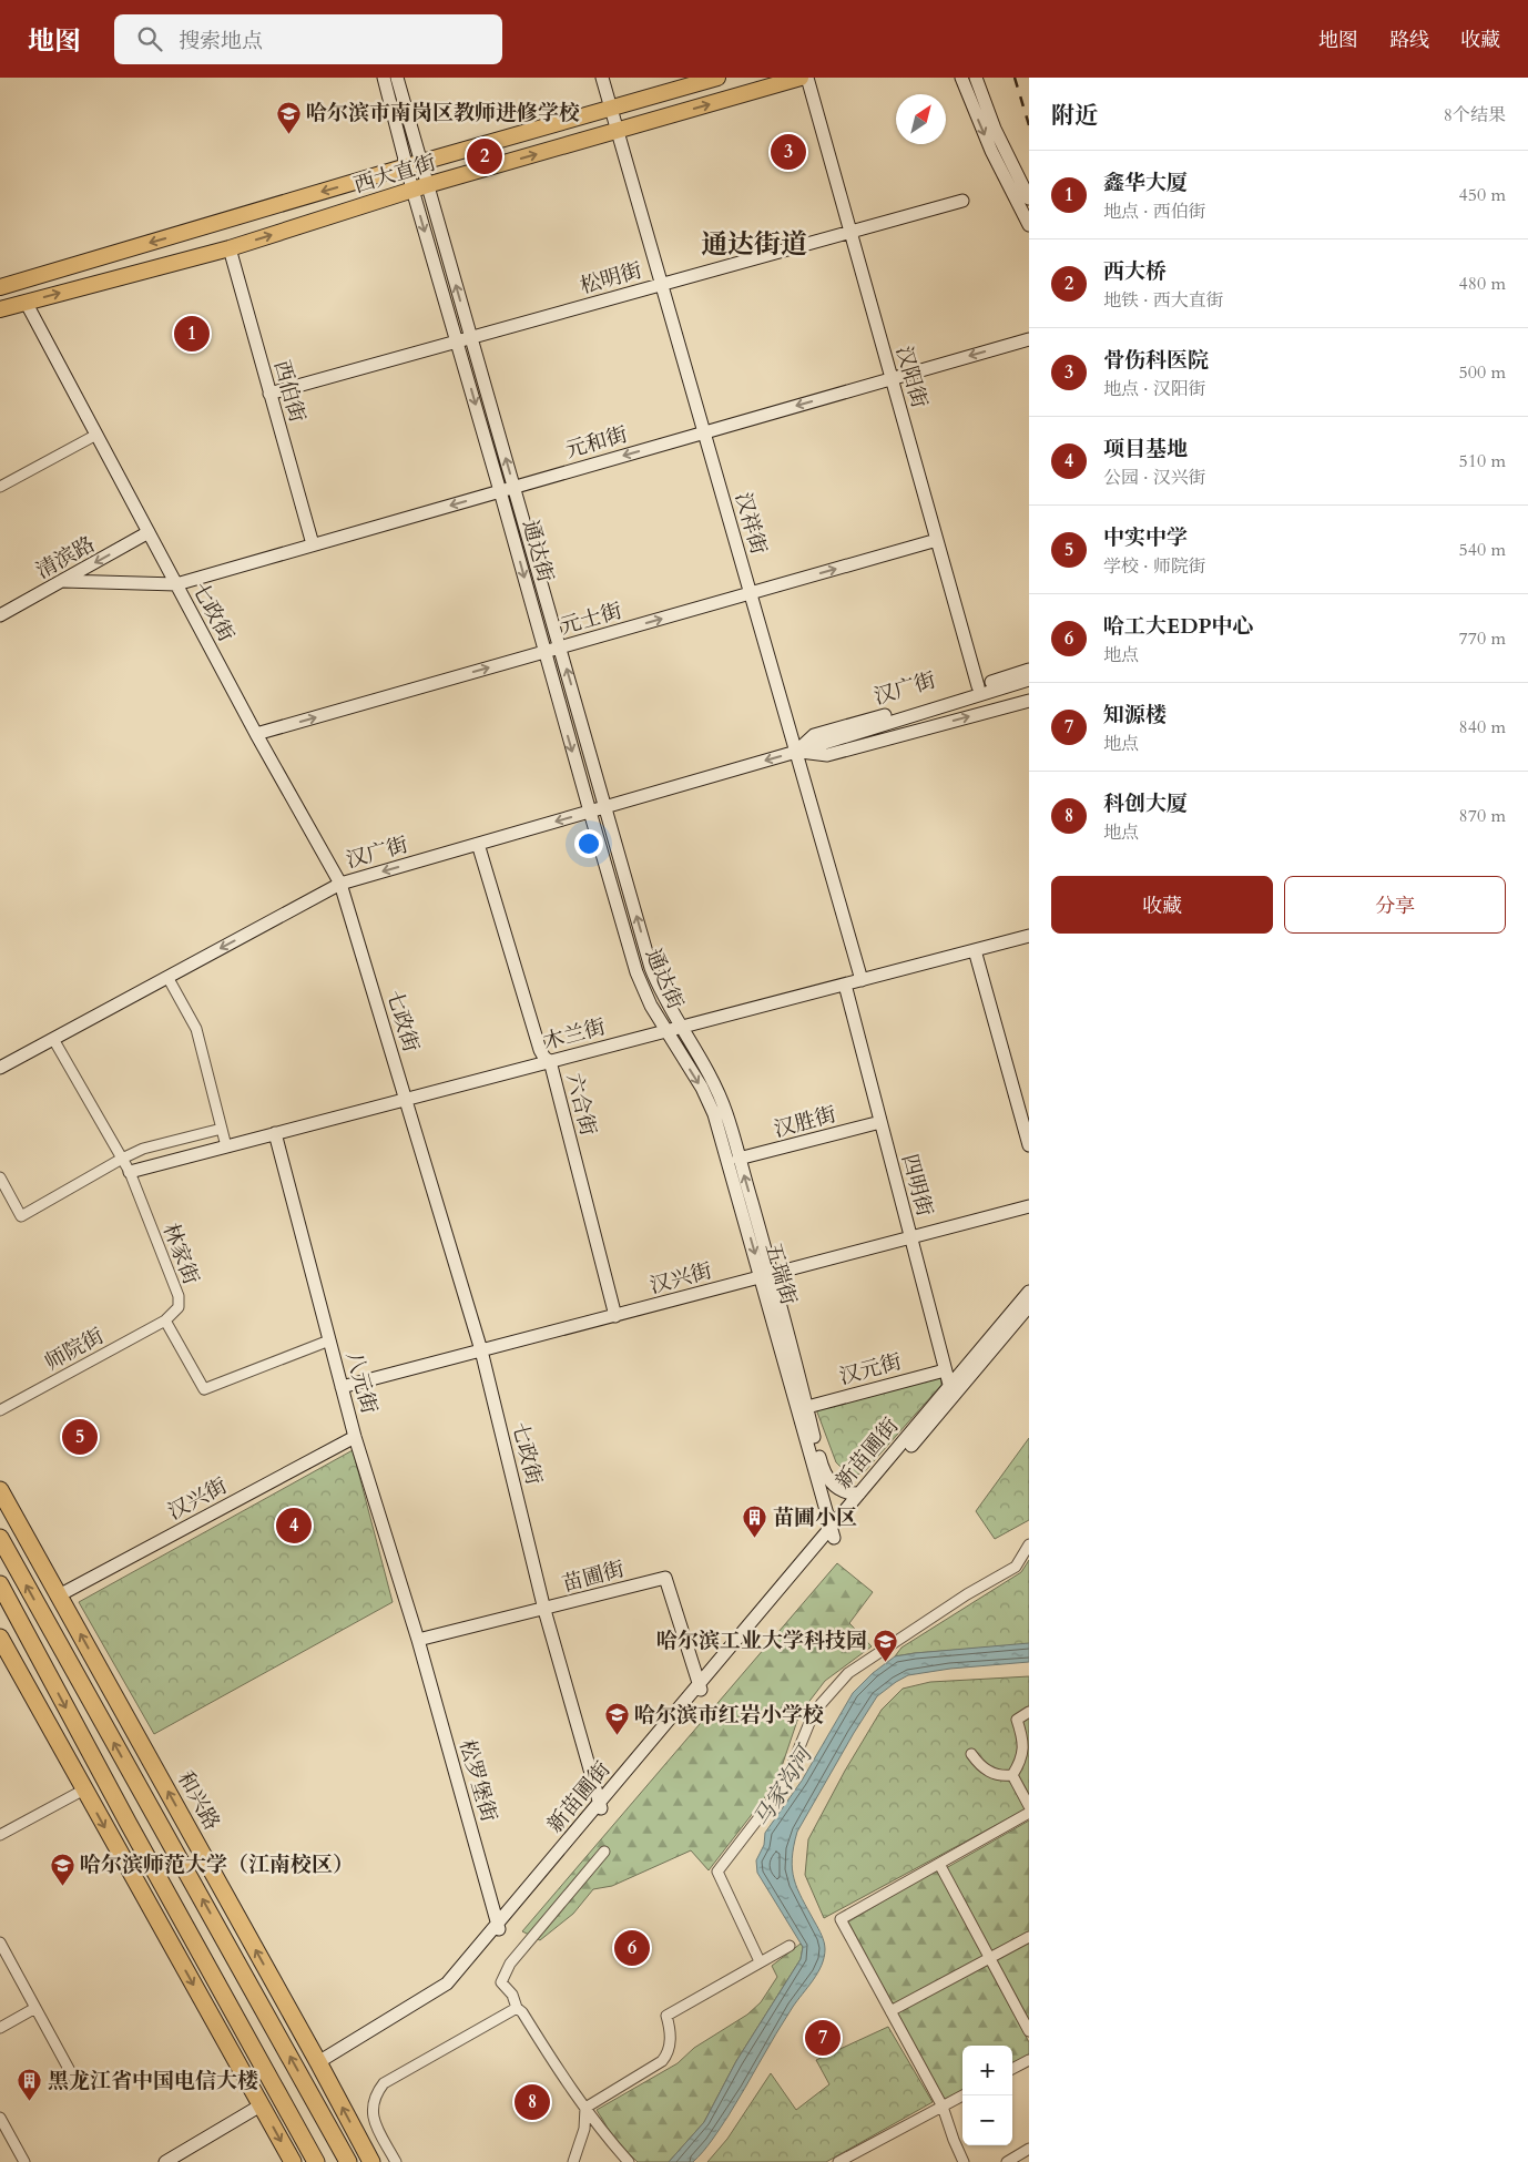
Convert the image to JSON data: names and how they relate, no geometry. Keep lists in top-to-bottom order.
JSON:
{
  "streets": {
    "highway": ["和兴路"],
    "main road": ["西大直街"],
    "street": [
      "松明街",
      "汉阳街",
      "西伯街",
      "元和街",
      "汉祥街",
      "通达街",
      "清滨路",
      "七政街",
      "元士街",
      "汉广街",
      "木兰街",
      "六合街",
      "汉胜街",
      "四明街",
      "林家街",
      "五瑞街",
      "汉兴街",
      "师院街",
      "汉元街",
      "八元街",
      "新苗圃街",
      "苗圃街",
      "松罗堡街"
    ]
  },
  "crossings": [
    ["西大直街", "西伯街"],
    ["西大直街", "汉祥街"],
    ["西大直街", "通达街"],
    ["西大直街", "七政街"],
    ["松明街", "汉阳街"],
    ["松明街", "西伯街"],
    ["松明街", "汉祥街"],
    ["松明街", "通达街"],
    ["汉阳街", "元和街"],
    ["汉阳街", "元士街"],
    ["汉阳街", "汉广街"],
    ["西伯街", "元和街"],
    ["元和街", "汉祥街"],
    ["元和街", "通达街"],
    ["元和街", "清滨路"],
    ["元和街", "七政街"],
    ["汉祥街", "元士街"],
    ["汉祥街", "汉广街"],
    ["汉祥街", "木兰街"],
    ["通达街", "元士街"],
    ["通达街", "汉广街"],
    ["通达街", "木兰街"],
    ["通达街", "五瑞街"],
    ["清滨路", "七政街"],
    ["七政街", "元士街"],
    ["七政街", "汉广街"],
    ["七政街", "木兰街"],
    ["七政街", "汉兴街"],
    ["七政街", "新苗圃街"],
    ["七政街", "苗圃街"],
    ["汉广街", "六合街"],
    ["汉广街", "林家街"],
    ["木兰街", "六合街"],
    ["木兰街", "四明街"],
    ["木兰街", "林家街"],
    ["木兰街", "五瑞街"],
    ["木兰街", "八元街"],
    ["六合街", "汉兴街"],
    ["汉胜街", "四明街"],
    ["汉胜街", "五瑞街"],
    ["四明街", "汉兴街"],
    ["四明街", "汉元街"],
    ["四明街", "新苗圃街"],
    ["林家街", "师院街"],
    ["五瑞街", "汉兴街"],
    ["五瑞街", "汉元街"],
    ["五瑞街", "新苗圃街"],
    ["汉兴街", "八元街"],
    ["汉兴街", "和兴路"],
    ["八元街", "苗圃街"],
    ["八元街", "松罗堡街"],
    ["新苗圃街", "苗圃街"],
    ["新苗圃街", "松罗堡街"],
    ["新苗圃街", "和兴路"],
    ["苗圃街", "松罗堡街"]
  ],
  "one_way": ["元和街", "元士街"],
  "districts": ["通达街道"],
  "water": ["马家沟河"],
  "places": {
    "school or university": [
      "哈尔滨市南岗区教师进修学校",
      "哈尔滨工业大学科技园",
      "哈尔滨市红岩小学校",
      "哈尔滨师范大学（江南校区）"
    ],
    "building": ["苗圃小区", "黑龙江省中国电信大楼"]
  },
  "north": "top right",
  "page": {
    "header": "地图",
    "search": "搜索地点",
    "nav": ["地图", "路线", "收藏"],
    "heading": ["附近", "8个结果"],
    "pins": [
      "3",
      "2",
      "1",
      "5",
      "4",
      "6",
      "7",
      "8"
    ],
    "list": [
      {
        "mark": "1",
        "name": "鑫华大厦",
        "note": "地点 · 西伯街",
        "value": "450 m"
      },
      {
        "mark": "2",
        "name": "西大桥",
        "note": "地铁 · 西大直街",
        "value": "480 m"
      },
      {
        "mark": "3",
        "name": "骨伤科医院",
        "note": "地点 · 汉阳街",
        "value": "500 m"
      },
      {
        "mark": "4",
        "name": "项目基地",
        "note": "公园 · 汉兴街",
        "value": "510 m"
      },
      {
        "mark": "5",
        "name": "中实中学",
        "note": "学校 · 师院街",
        "value": "540 m"
      },
      {
        "mark": "6",
        "name": "哈工大EDP中心",
        "note": "地点",
        "value": "770 m"
      },
      {
        "mark": "7",
        "name": "知源楼",
        "note": "地点",
        "value": "840 m"
      },
      {
        "mark": "8",
        "name": "科创大厦",
        "note": "地点",
        "value": "870 m"
      }
    ],
    "buttons": ["收藏", "分享"],
    "map_buttons": ["+", "−"]
  }
}
